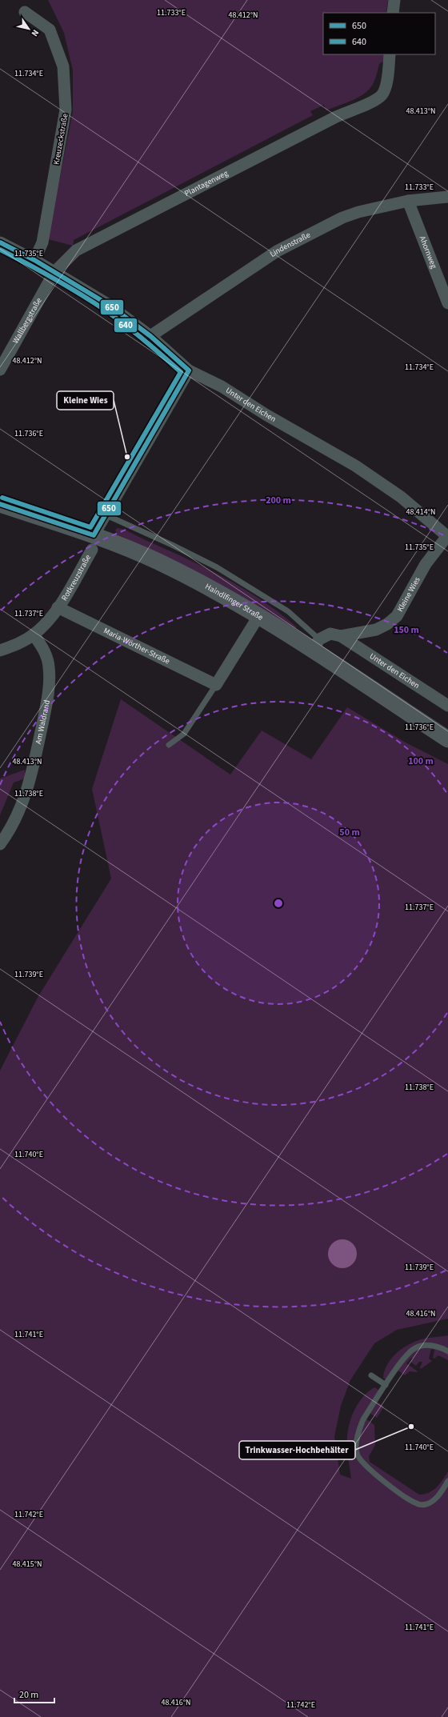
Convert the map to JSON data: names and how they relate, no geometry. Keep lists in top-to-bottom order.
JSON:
{
  "streets": {
    "street": [
      "Kreuzeckstraße",
      "Plantagenweg",
      "Lindenstraße",
      "Ahornweg",
      "Wallbergstraße",
      "Unter den Eichen",
      "Rotkreuzstraße",
      "Kleine Wies",
      "Haindlfinger Straße",
      "Maria-Wörther-Straße",
      "Am Waldrand"
    ]
  },
  "crossings": [
    ["Plantagenweg", "Wallbergstraße"],
    ["Plantagenweg", "Unter den Eichen"],
    ["Lindenstraße", "Ahornweg"],
    ["Lindenstraße", "Unter den Eichen"],
    ["Wallbergstraße", "Unter den Eichen"],
    ["Unter den Eichen", "Kleine Wies"],
    ["Rotkreuzstraße", "Haindlfinger Straße"],
    ["Rotkreuzstraße", "Maria-Wörther-Straße"],
    ["Rotkreuzstraße", "Am Waldrand"],
    ["Kleine Wies", "Haindlfinger Straße"]
  ],
  "places": ["Kleine Wies", "Trinkwasser-Hochbehälter"],
  "lines": ["transit line 650", "transit line 640"],
  "legend": ["650", "640"],
  "scale_bar": "20 m",
  "north": "bottom right",
  "coordinates": [
    "11.733°E",
    "48.412°N",
    "11.734°E",
    "48.413°N",
    "11.735°E",
    "11.736°E",
    "48.414°N",
    "11.737°E",
    "11.738°E",
    "11.739°E",
    "11.740°E",
    "48.416°N",
    "11.741°E",
    "11.742°E",
    "48.415°N"
  ],
  "rings": [
    "200 m",
    "150 m",
    "100 m",
    "50 m"
  ]
}
